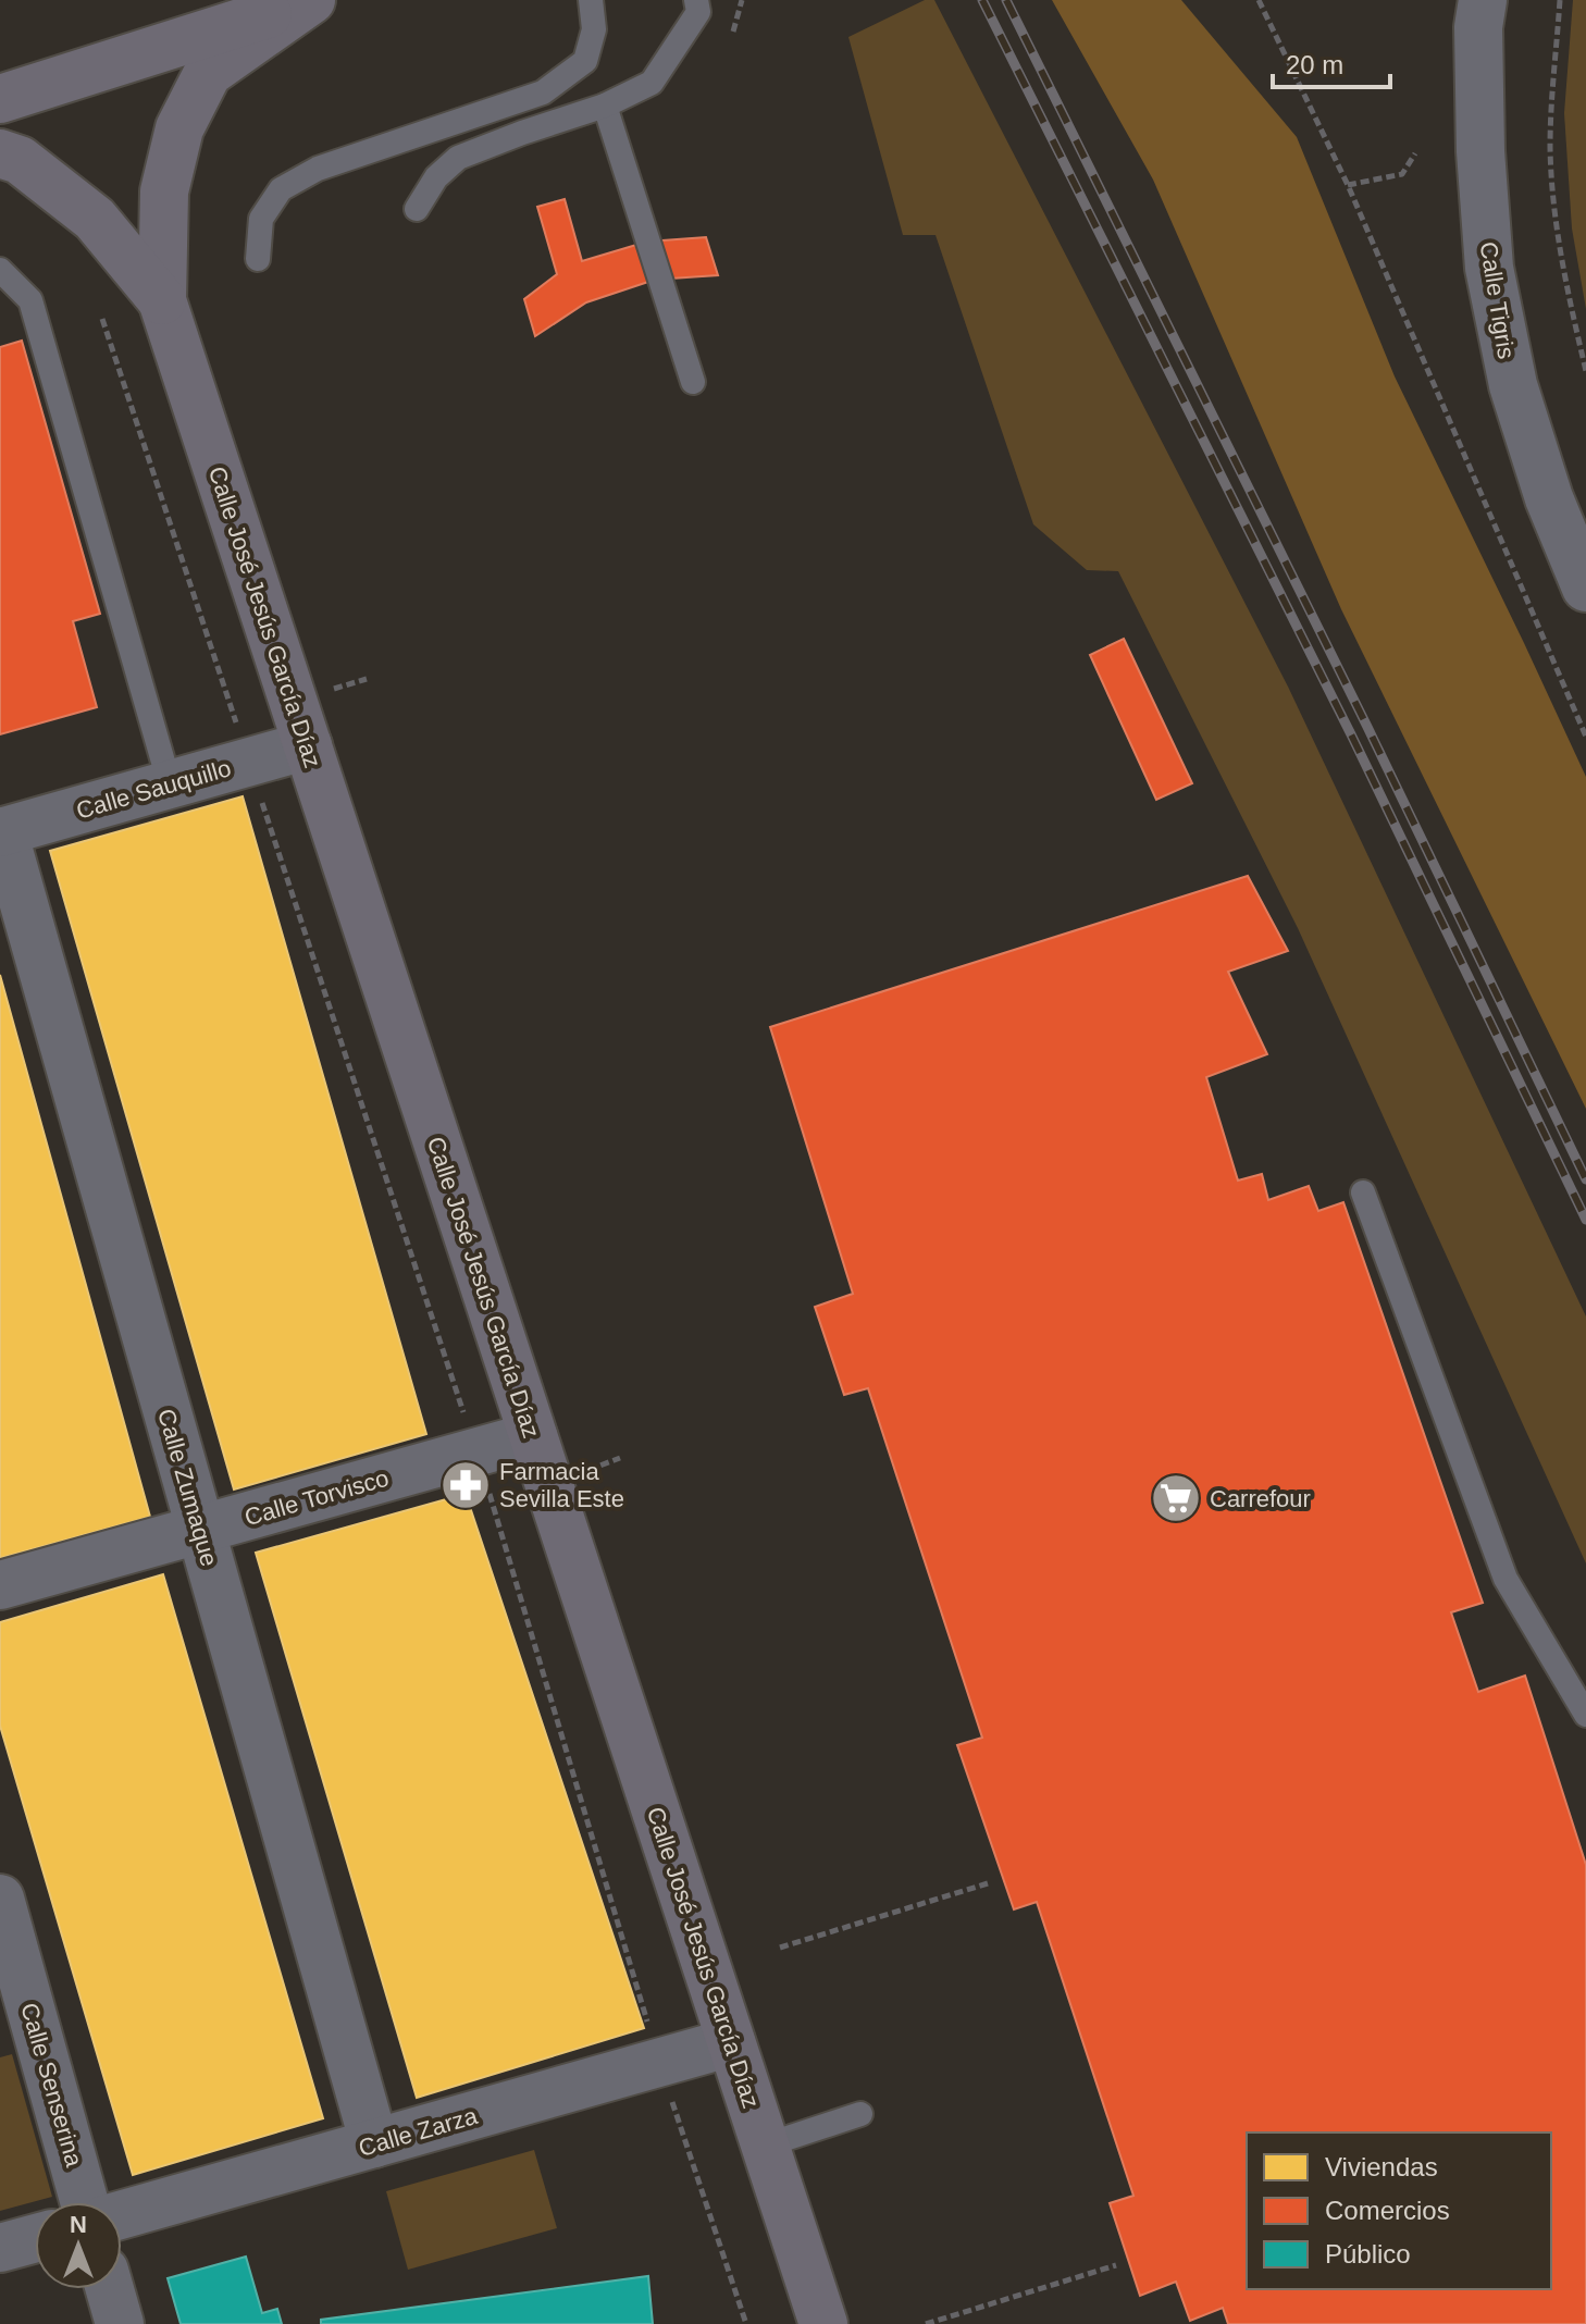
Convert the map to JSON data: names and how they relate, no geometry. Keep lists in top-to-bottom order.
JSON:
{
  "streets": {
    "street": [
      "Calle Tigris",
      "Calle José Jesús García Díaz",
      "Calle Sauquillo",
      "Calle Zumaque",
      "Calle Torvisco",
      "Calle Senserina",
      "Calle Zarza"
    ]
  },
  "crossings": [
    ["Calle José Jesús García Díaz", "Calle Sauquillo"],
    ["Calle José Jesús García Díaz", "Calle Torvisco"],
    ["Calle José Jesús García Díaz", "Calle Zarza"],
    ["Calle Sauquillo", "Calle Zumaque"],
    ["Calle Zumaque", "Calle Torvisco"],
    ["Calle Zumaque", "Calle Zarza"]
  ],
  "places": {
    "pharmacy": ["Farmacia Sevilla Este"],
    "supermarket": ["Carrefour"]
  },
  "legend": ["Viviendas", "Comercios", "Público"],
  "scale_bar": "20 m",
  "north": "top"
}
